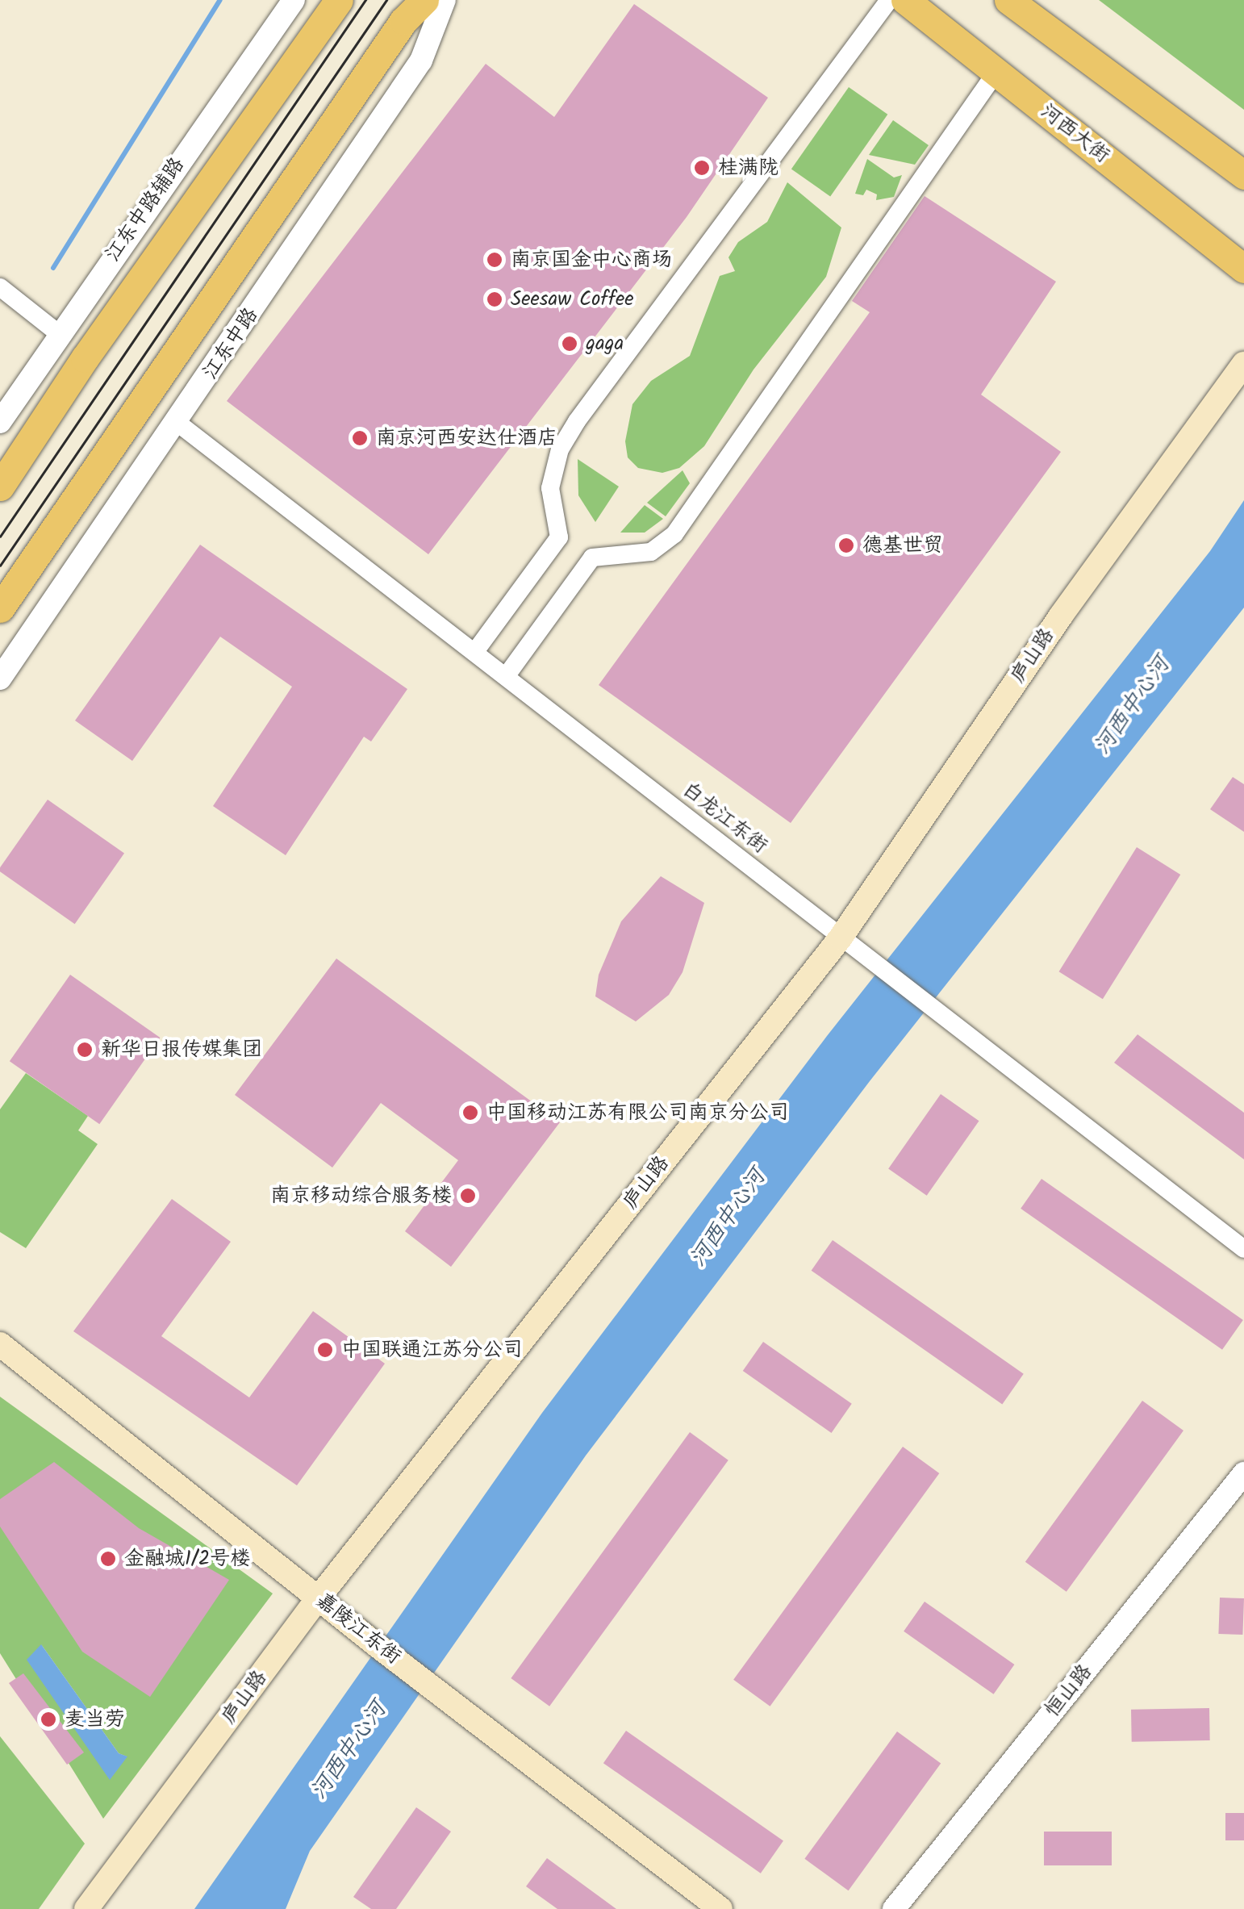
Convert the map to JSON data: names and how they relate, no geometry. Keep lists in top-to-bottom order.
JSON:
{
  "streets": {
    "main road": [
      "河西大街",
      "江东中路",
      "庐山路",
      "嘉陵江东街"
    ],
    "street": ["江东中路辅路", "白龙江东街", "恒山路"]
  },
  "crossings": [
    ["江东中路", "白龙江东街"],
    ["庐山路", "白龙江东街"],
    ["庐山路", "嘉陵江东街"]
  ],
  "water": ["河西中心河"],
  "places": [
    "桂满陇",
    "南京国金中心商场",
    "Seesaw Coffee",
    "gaga",
    "南京河西安达仕酒店",
    "德基世贸",
    "新华日报传媒集团",
    "中国移动江苏有限公司南京分公司",
    "南京移动综合服务楼",
    "中国联通江苏分公司",
    "金融城1/2号楼",
    "麦当劳"
  ]
}
